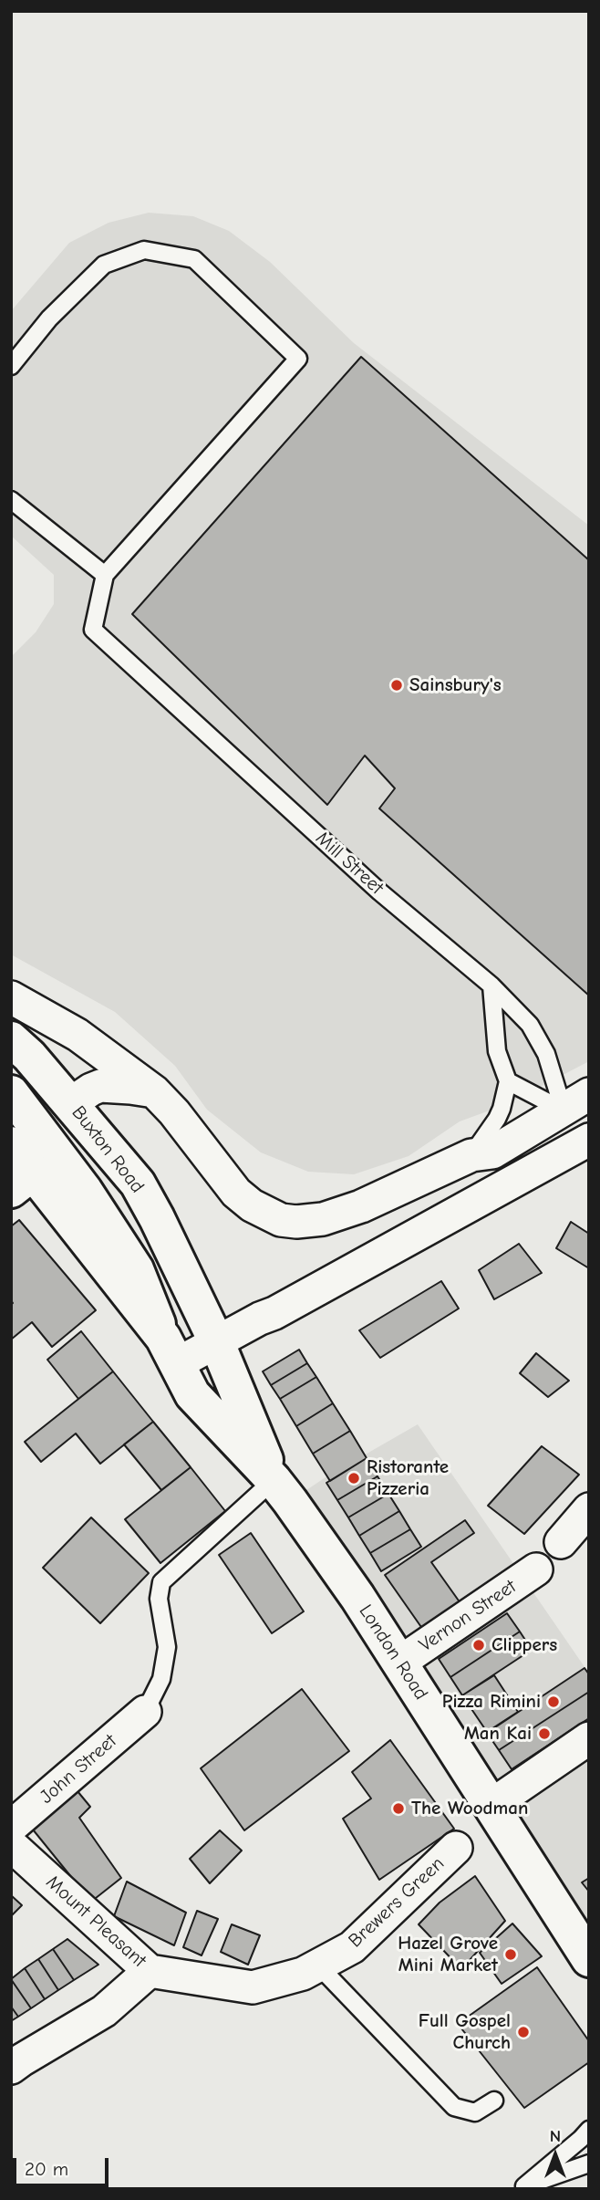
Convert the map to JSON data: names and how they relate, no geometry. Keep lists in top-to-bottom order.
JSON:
{
  "streets": {
    "main road": ["Buxton Road", "London Road"],
    "street": [
      "Vernon Street",
      "John Street",
      "Brewers Green",
      "Mount Pleasant"
    ],
    "lane": ["Mill Street"]
  },
  "crossings": [
    ["Buxton Road", "London Road"],
    ["Vernon Street", "London Road"],
    ["Brewers Green", "Mount Pleasant"]
  ],
  "places": [
    "Sainsbury's",
    "Ristorante Pizzeria",
    "Clippers",
    "Pizza Rimini",
    "Man Kai",
    "The Woodman",
    "Hazel Grove Mini Market",
    "Full Gospel Church"
  ],
  "scale_bar": "20 m",
  "north": "top"
}
